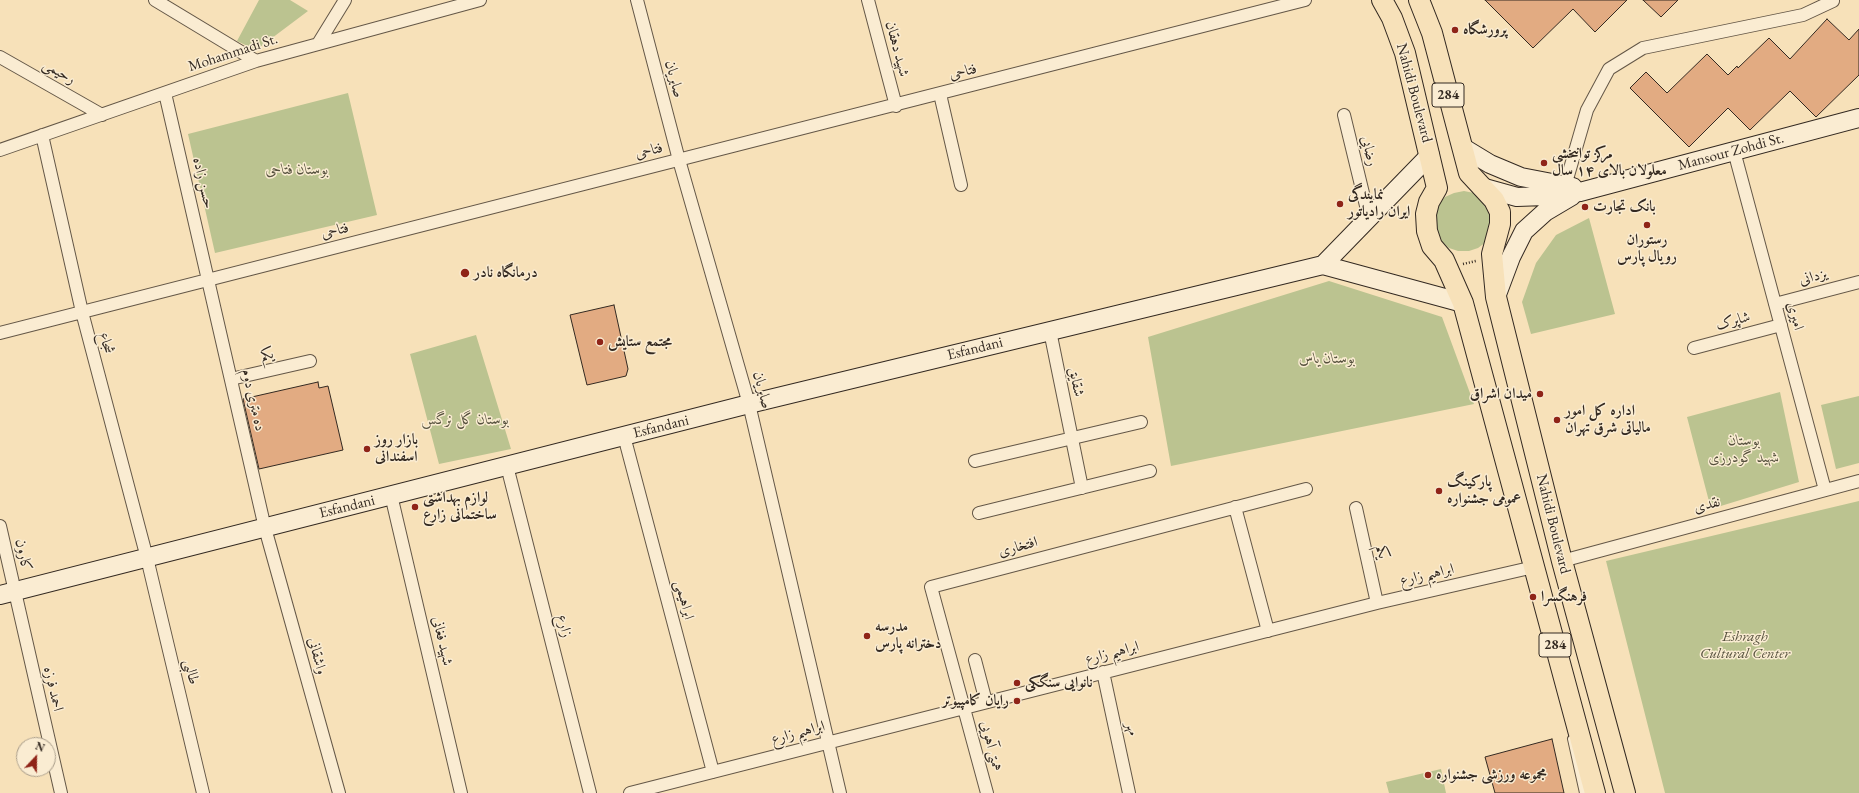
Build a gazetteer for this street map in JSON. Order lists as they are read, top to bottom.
{
  "streets": {
    "main road": [
      "Nahidi Boulevard",
      "284",
      "Mansour Zohdi St.",
      "Esfandani"
    ],
    "street": [
      "شهید دهقان",
      "Mohammadi St.",
      "رحیمی",
      "فتاحی",
      "صابریان",
      "رضایی",
      "حسن زاده",
      "یزدانی",
      "امیری",
      "شاپرک",
      "شجاع",
      "یکم",
      "شقایق",
      "ده متری دوم",
      "نقدی",
      "افتخاری",
      "کارون",
      "ابراهیم زارع",
      "ابراهیمی",
      "زارع",
      "شهید فغانی",
      "واشقانی",
      "طالبی",
      "احمد فرزه",
      "مهر",
      "همتی آهویی"
    ]
  },
  "crossings": [
    ["شهید دهقان", "فتاحی"],
    ["Mohammadi St.", "رحیمی"],
    ["Mohammadi St.", "حسن زاده"],
    ["Mohammadi St.", "شجاع"],
    ["فتاحی", "صابریان"],
    ["فتاحی", "حسن زاده"],
    ["فتاحی", "شجاع"],
    ["فتاحی", "ده متری دوم"],
    ["صابریان", "Esfandani"],
    ["صابریان", "ابراهیم زارع"],
    ["Nahidi Boulevard", "Mansour Zohdi St."],
    ["Nahidi Boulevard", "نقدی"],
    ["Nahidi Boulevard", "ابراهیم زارع"],
    ["284", "Mansour Zohdi St."],
    ["Mansour Zohdi St.", "امیری"],
    ["حسن زاده", "ده متری دوم"],
    ["یزدانی", "امیری"],
    ["امیری", "شاپرک"],
    ["امیری", "نقدی"],
    ["شجاع", "Esfandani"],
    ["شجاع", "طالبی"],
    ["Esfandani", "شقایق"],
    ["Esfandani", "ده متری دوم"],
    ["Esfandani", "کارون"],
    ["Esfandani", "ابراهیمی"],
    ["Esfandani", "زارع"],
    ["Esfandani", "شهید فغانی"],
    ["Esfandani", "واشقانی"],
    ["Esfandani", "طالبی"],
    ["Esfandani", "احمد فرزه"],
    ["یکم", "ده متری دوم"],
    ["یکم", "ابراهیم زارع"],
    ["ده متری دوم", "واشقانی"],
    ["افتخاری", "ابراهیم زارع"],
    ["افتخاری", "همتی آهویی"],
    ["کارون", "احمد فرزه"],
    ["ابراهیم زارع", "ابراهیمی"],
    ["ابراهیم زارع", "مهر"],
    ["ابراهیم زارع", "همتی آهویی"]
  ],
  "parks": [
    "بوستان فتاحی",
    "بوستان یاس",
    "بوستان گل نرگس",
    "بوستان شهید گودرزی",
    "Eshragh Cultural Center"
  ],
  "places": [
    "پرورشگاه",
    "مرکز توانبخشی معلولان بالای ۱۴ سال",
    "نمایندگی ایران رادیاتور",
    "بانک تجارت",
    "رستوران رویال پارس",
    "درمانگاه نادر",
    "مجتمع ستایش",
    "میدان اشراق",
    "اداره کل امور مالیاتی شرق تهران",
    "بازار روز اسفندانی",
    "پارکینگ عمومی جشنواره",
    "لوازم بهداشتی ساختمانی زارع",
    "فرهنگسرا",
    "مدرسه دخترانه پارس",
    "نانوایی سنگکی",
    "رایان کامپیوتر",
    "مجموعه ورزشی جشنواره"
  ],
  "north": "top"
}
